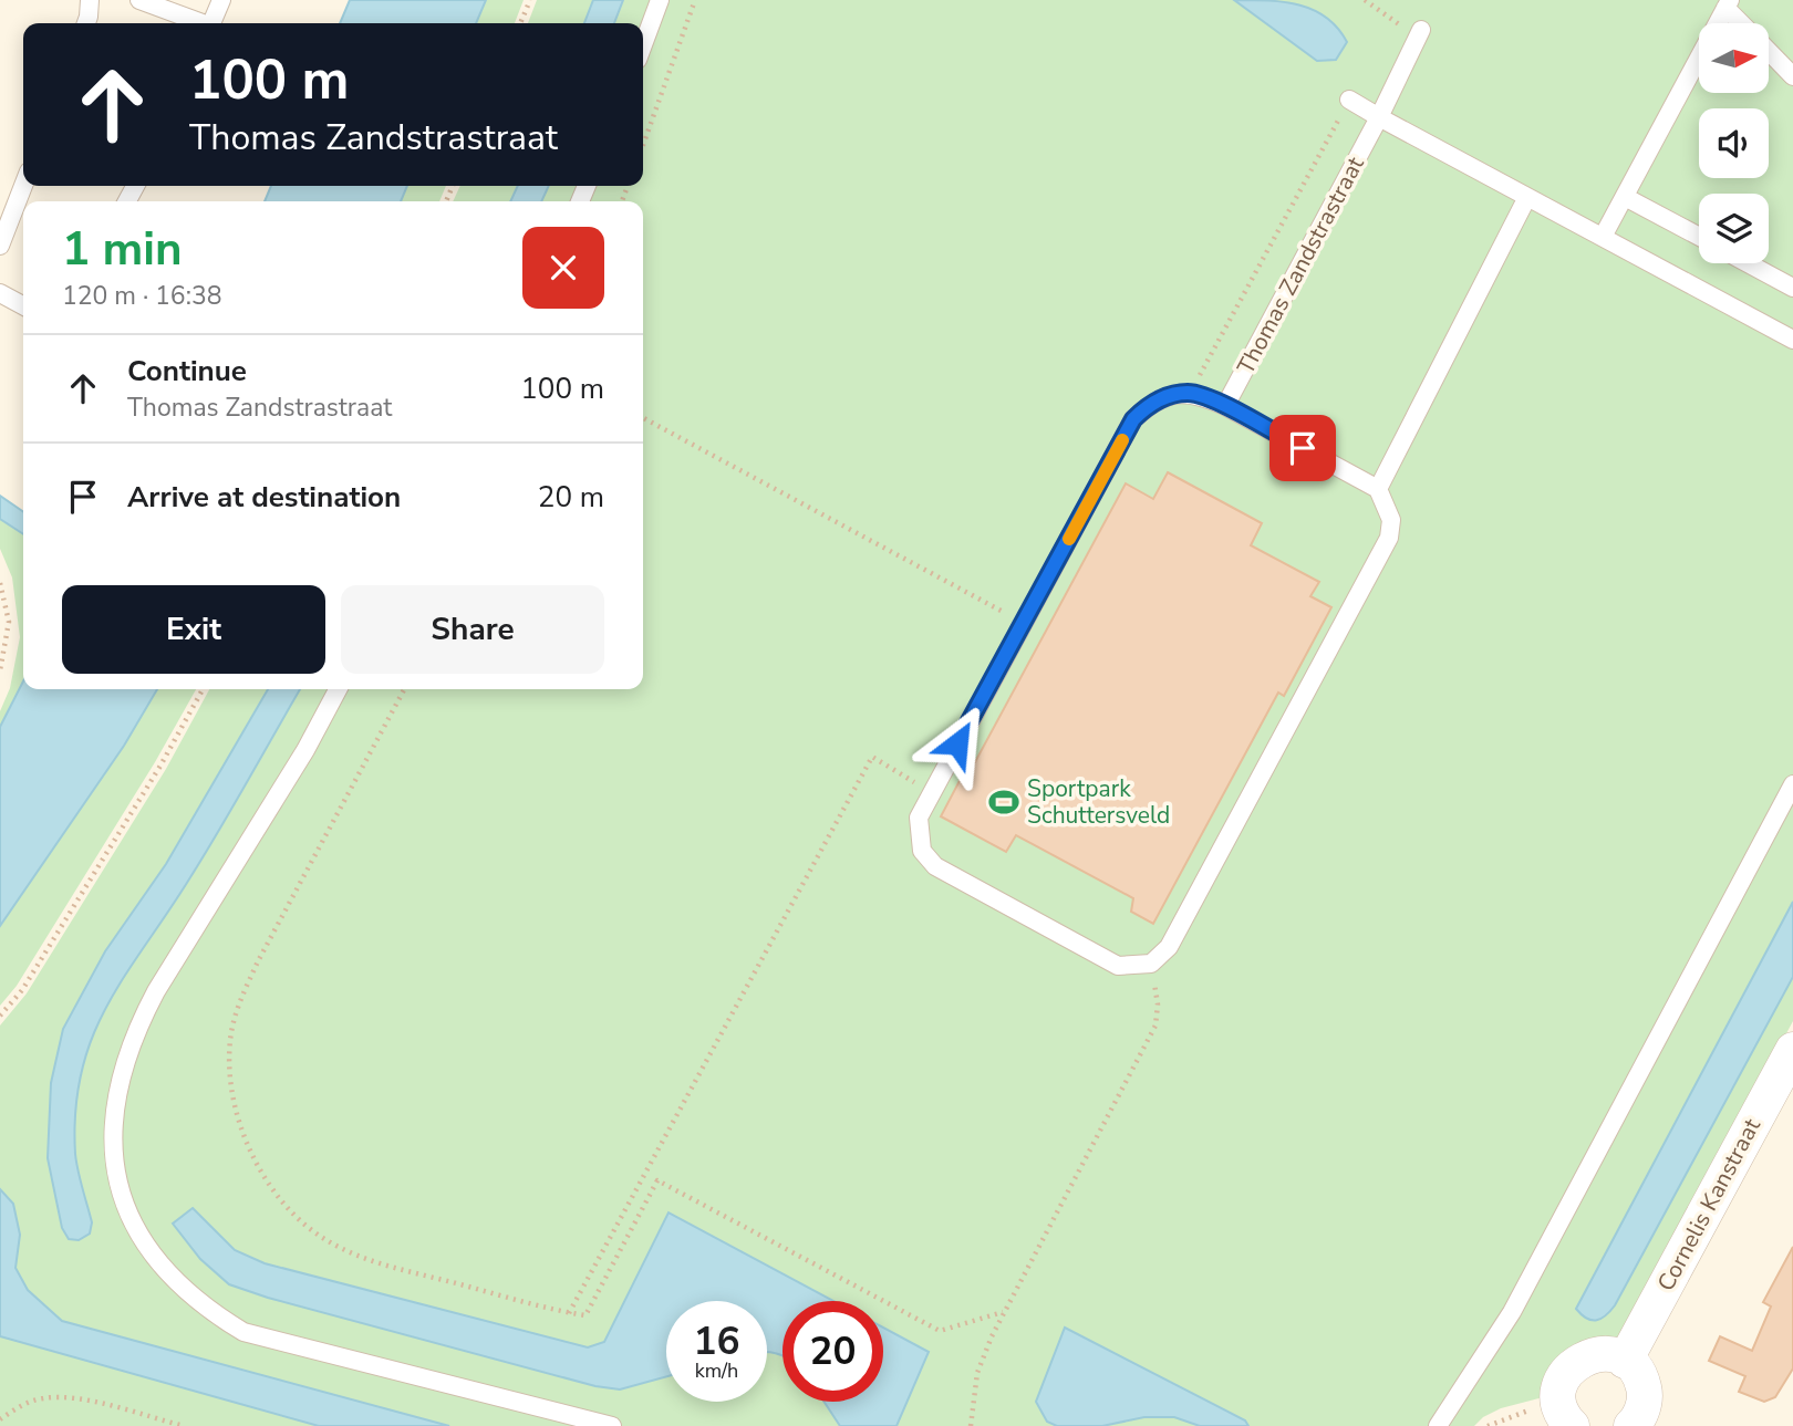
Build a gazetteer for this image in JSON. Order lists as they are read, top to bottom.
{
  "streets": {
    "street": ["Cornelis Kanstraat"],
    "lane": ["Thomas Zandstrastraat"]
  },
  "places": {
    "sports": ["Sportpark Schuttersveld"]
  },
  "north": "right",
  "page": {
    "turn": ["100 m", "Thomas Zandstrastraat"],
    "heading": ["1 min", "120 m · 16:38"],
    "list": [
      {
        "name": "Continue",
        "note": "Thomas Zandstrastraat",
        "value": "100 m"
      },
      {
        "name": "Arrive at destination",
        "value": "20 m"
      }
    ],
    "buttons": ["Exit", "Share"],
    "speed": "16 km/h",
    "limit": "20"
  }
}
